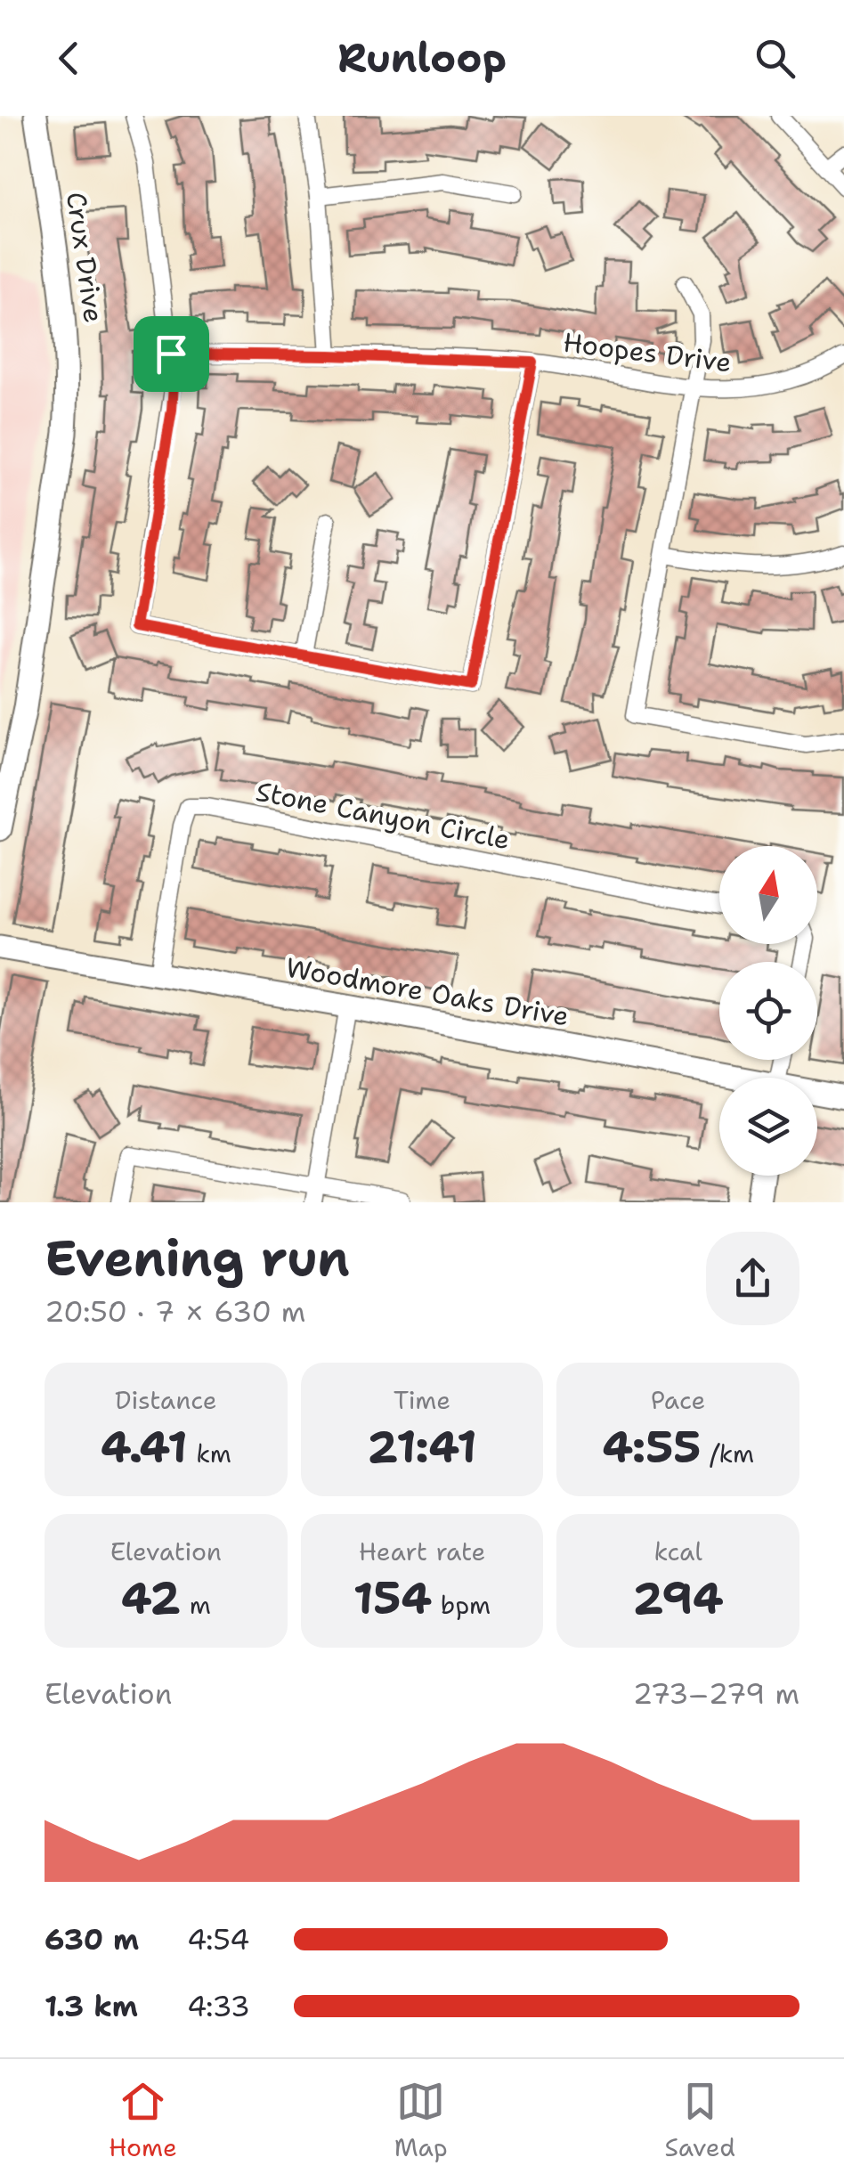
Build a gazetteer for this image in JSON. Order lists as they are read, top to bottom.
{
  "streets": {
    "street": [
      "Crux Drive",
      "Hoopes Drive",
      "Stone Canyon Circle",
      "Woodmore Oaks Drive"
    ]
  },
  "crossings": [
    ["Stone Canyon Circle", "Woodmore Oaks Drive"]
  ],
  "north": "top",
  "page": {
    "header": "Runloop",
    "heading": ["Evening run", "20:50 · 7 × 630 m"],
    "stats": [
      ["Distance", "4.41 km"],
      ["Time", "21:41"],
      ["Pace", "4:55 /km"],
      ["Elevation", "42 m"],
      ["Heart rate", "154 bpm"],
      ["kcal", "294"]
    ],
    "chart": ["Elevation", "273–279 m"],
    "list": [
      {
        "name": "630 m",
        "note": "4:54"
      },
      {
        "name": "1.3 km",
        "note": "4:33"
      }
    ],
    "tabs": ["Home", "Map", "Saved"]
  }
}
